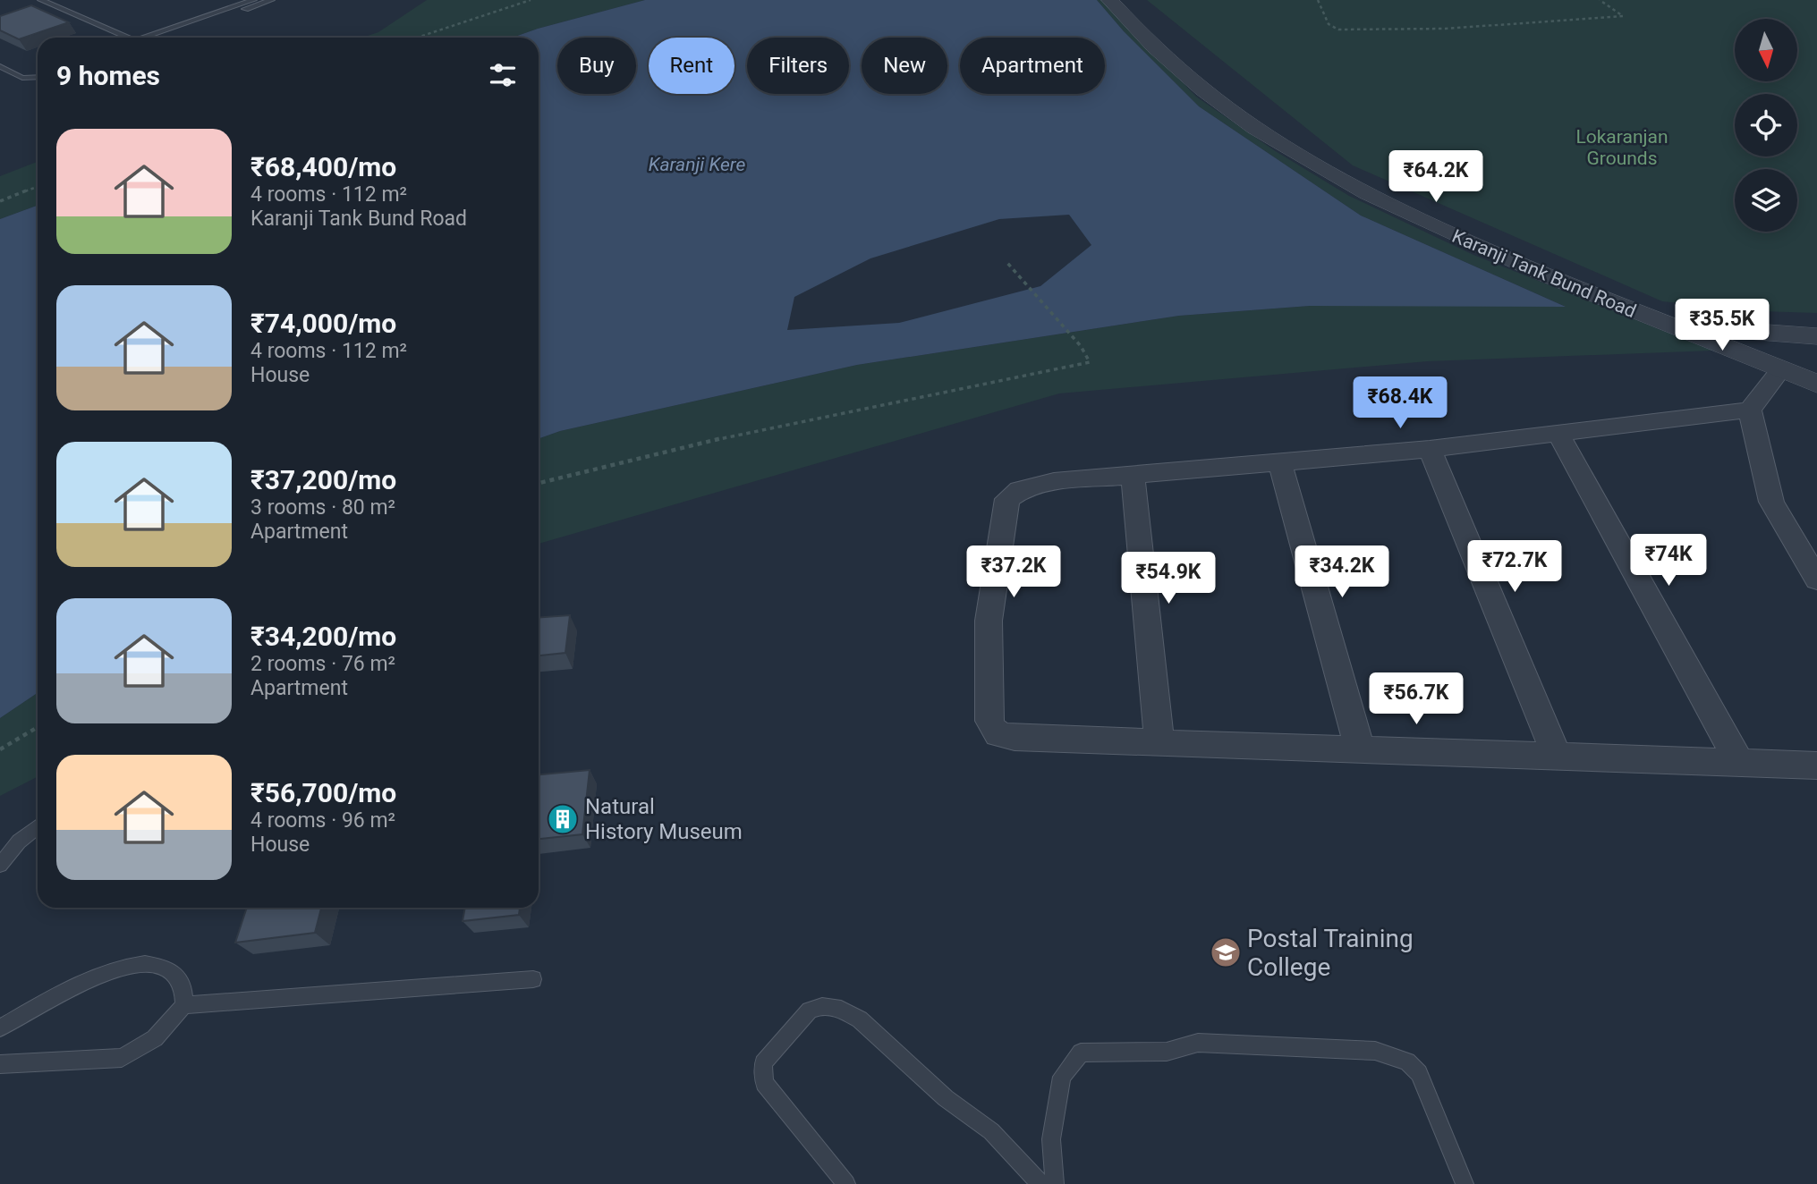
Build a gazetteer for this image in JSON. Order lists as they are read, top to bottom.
{
  "streets": {
    "street": ["Karanji Tank Bund Road"]
  },
  "water": ["Karanji Kere"],
  "parks": ["Lokaranjan Grounds"],
  "places": {
    "building": ["Natural History Museum"],
    "school or university": ["Postal Training College"]
  },
  "north": "bottom",
  "page": {
    "chip": [
      "Buy",
      "Rent",
      "Filters",
      "New",
      "Apartment"
    ],
    "heading": "9 homes",
    "list": [
      {
        "name": "₹68,400/mo",
        "note": "4 rooms · 112 m² · Karanji Tank Bund Road"
      },
      {
        "name": "₹74,000/mo",
        "note": "4 rooms · 112 m² · House"
      },
      {
        "name": "₹37,200/mo",
        "note": "3 rooms · 80 m² · Apartment"
      },
      {
        "name": "₹34,200/mo",
        "note": "2 rooms · 76 m² · Apartment"
      },
      {
        "name": "₹56,700/mo",
        "note": "4 rooms · 96 m² · House"
      }
    ],
    "price": [
      "₹64.2K",
      "₹35.5K",
      "₹68.4K",
      "₹74K",
      "₹72.7K",
      "₹37.2K",
      "₹34.2K",
      "₹54.9K",
      "₹56.7K"
    ]
  }
}
